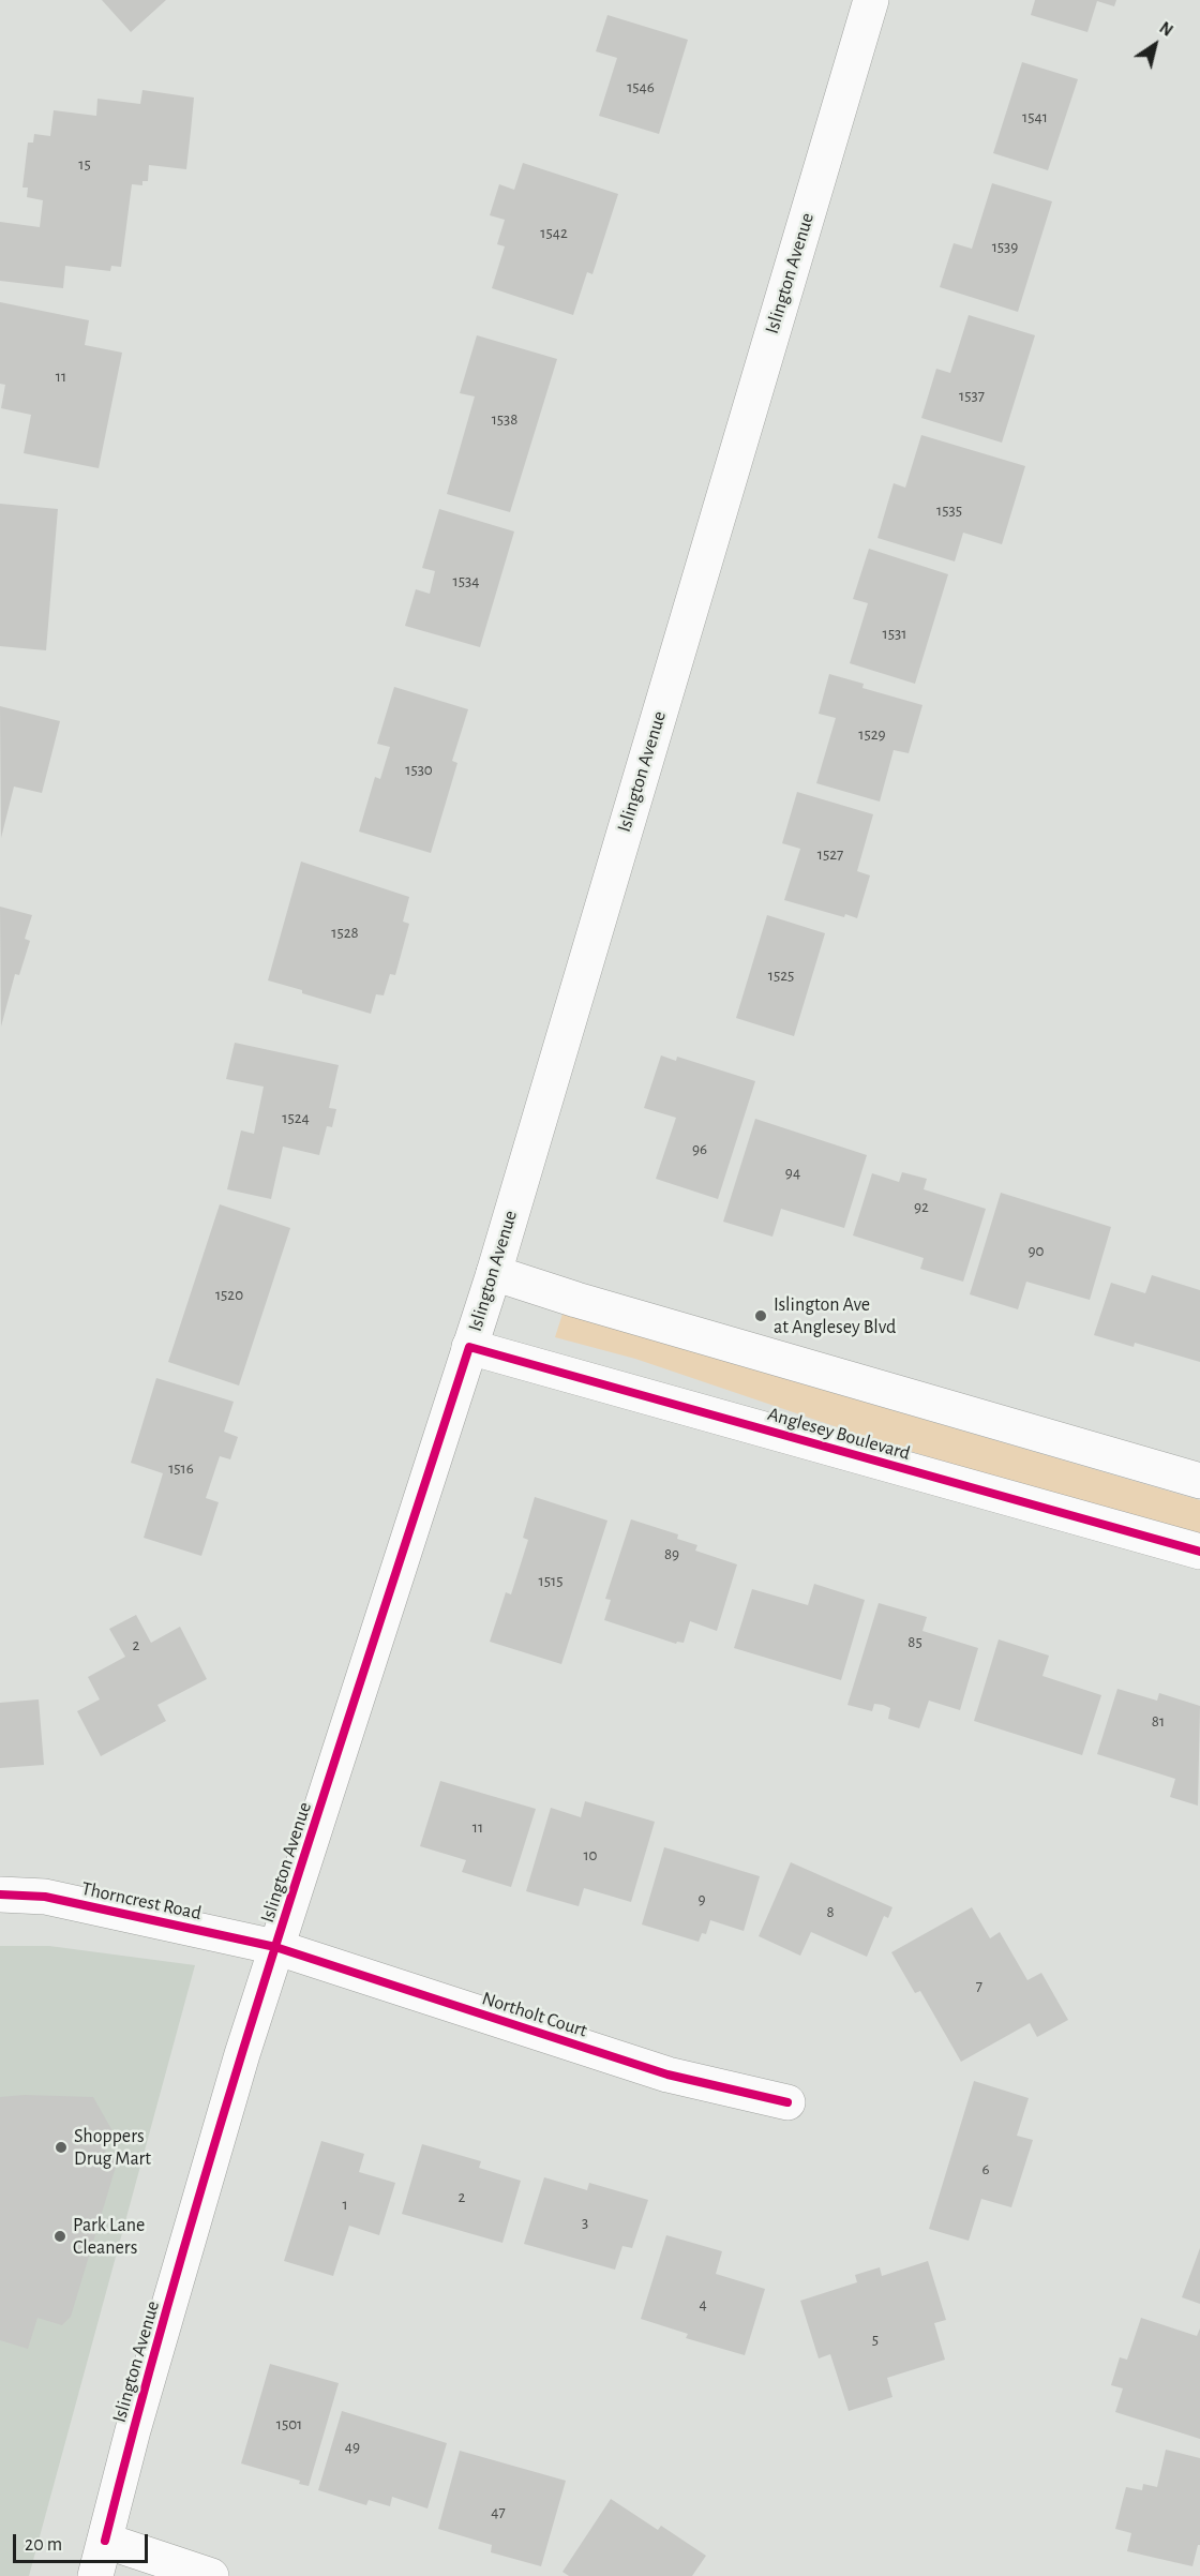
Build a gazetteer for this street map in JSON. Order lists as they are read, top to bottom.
{
  "streets": {
    "main road": [
      "Islington Avenue",
      "Anglesey Boulevard",
      "Thorncrest Road",
      "Northolt Court"
    ]
  },
  "crossings": [
    ["Islington Avenue", "Anglesey Boulevard"],
    ["Islington Avenue", "Thorncrest Road"],
    ["Islington Avenue", "Northolt Court"],
    ["Thorncrest Road", "Northolt Court"]
  ],
  "places": ["Islington Ave at Anglesey Blvd", "Shoppers Drug Mart", "Park Lane Cleaners"],
  "house_numbers": [
    "1546",
    "1541",
    "15",
    "1542",
    "1539",
    "11",
    "1537",
    "1538",
    "1535",
    "1534",
    "1531",
    "1529",
    "1530",
    "1527",
    "1528",
    "1525",
    "1524",
    "96",
    "94",
    "92",
    "90",
    "1520",
    "1516",
    "89",
    "1515",
    "85",
    "2",
    "81",
    "11",
    "10",
    "9",
    "8",
    "7",
    "6",
    "2",
    "1",
    "3",
    "4",
    "5",
    "1501",
    "49",
    "47"
  ],
  "scale_bar": "20 m",
  "north": "top right"
}
